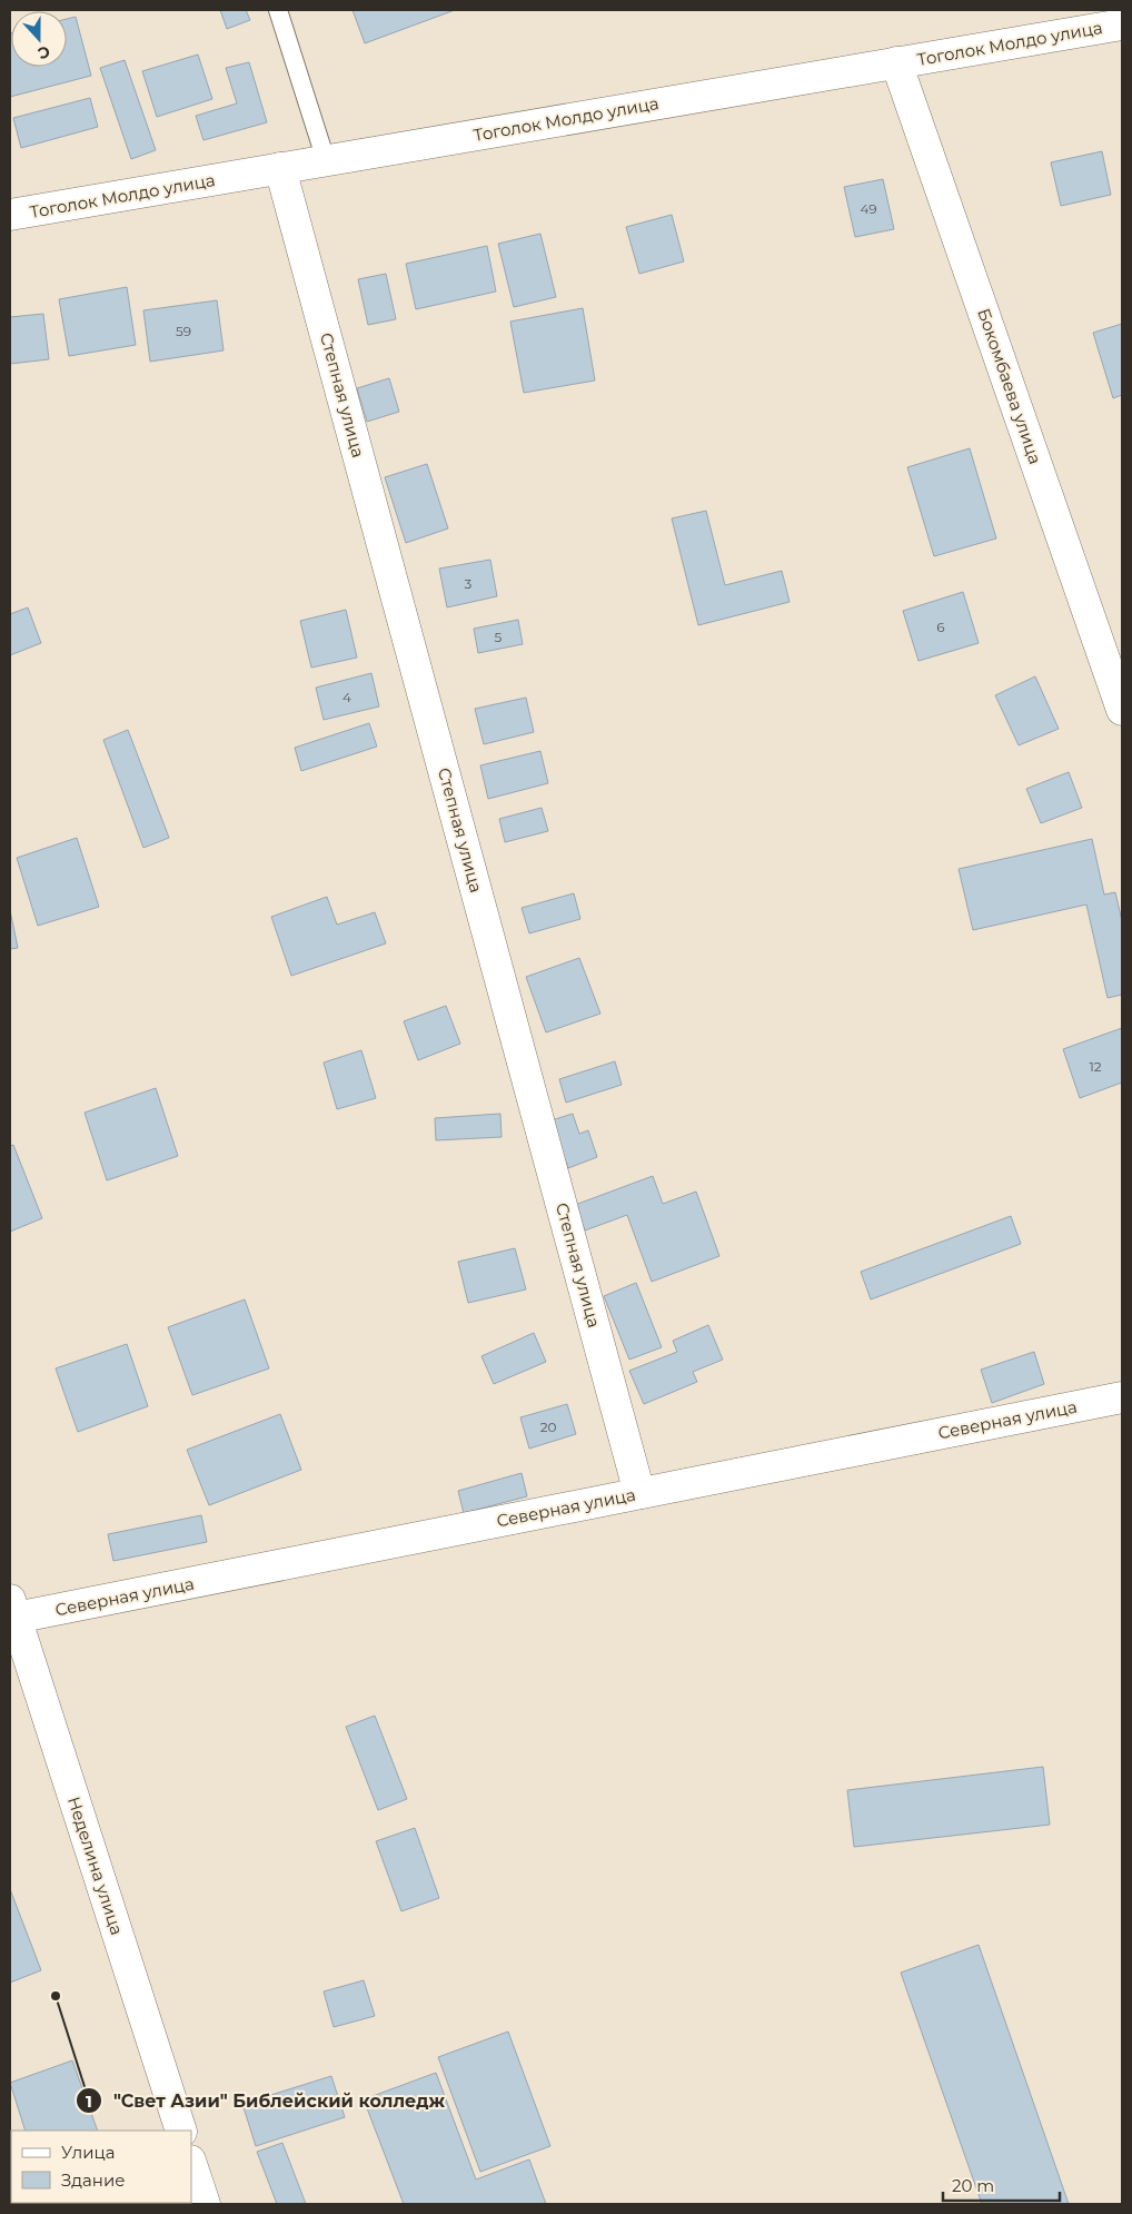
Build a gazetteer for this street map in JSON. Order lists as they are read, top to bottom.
{
  "streets": {
    "street": [
      "Тоголок Молдо улица",
      "Бокомбаева улица",
      "Степная улица",
      "Северная улица",
      "Неделина улица"
    ]
  },
  "crossings": [
    ["Тоголок Молдо улица", "Бокомбаева улица"],
    ["Тоголок Молдо улица", "Степная улица"],
    ["Степная улица", "Северная улица"],
    ["Северная улица", "Неделина улица"]
  ],
  "places": ["\"Свет Азии\" Библейский колледж"],
  "house_numbers": [
    "49",
    "59",
    "3",
    "6",
    "5",
    "4",
    "12",
    "20"
  ],
  "legend": ["Улица", "Здание"],
  "scale_bar": "20 m",
  "north": "bottom"
}
